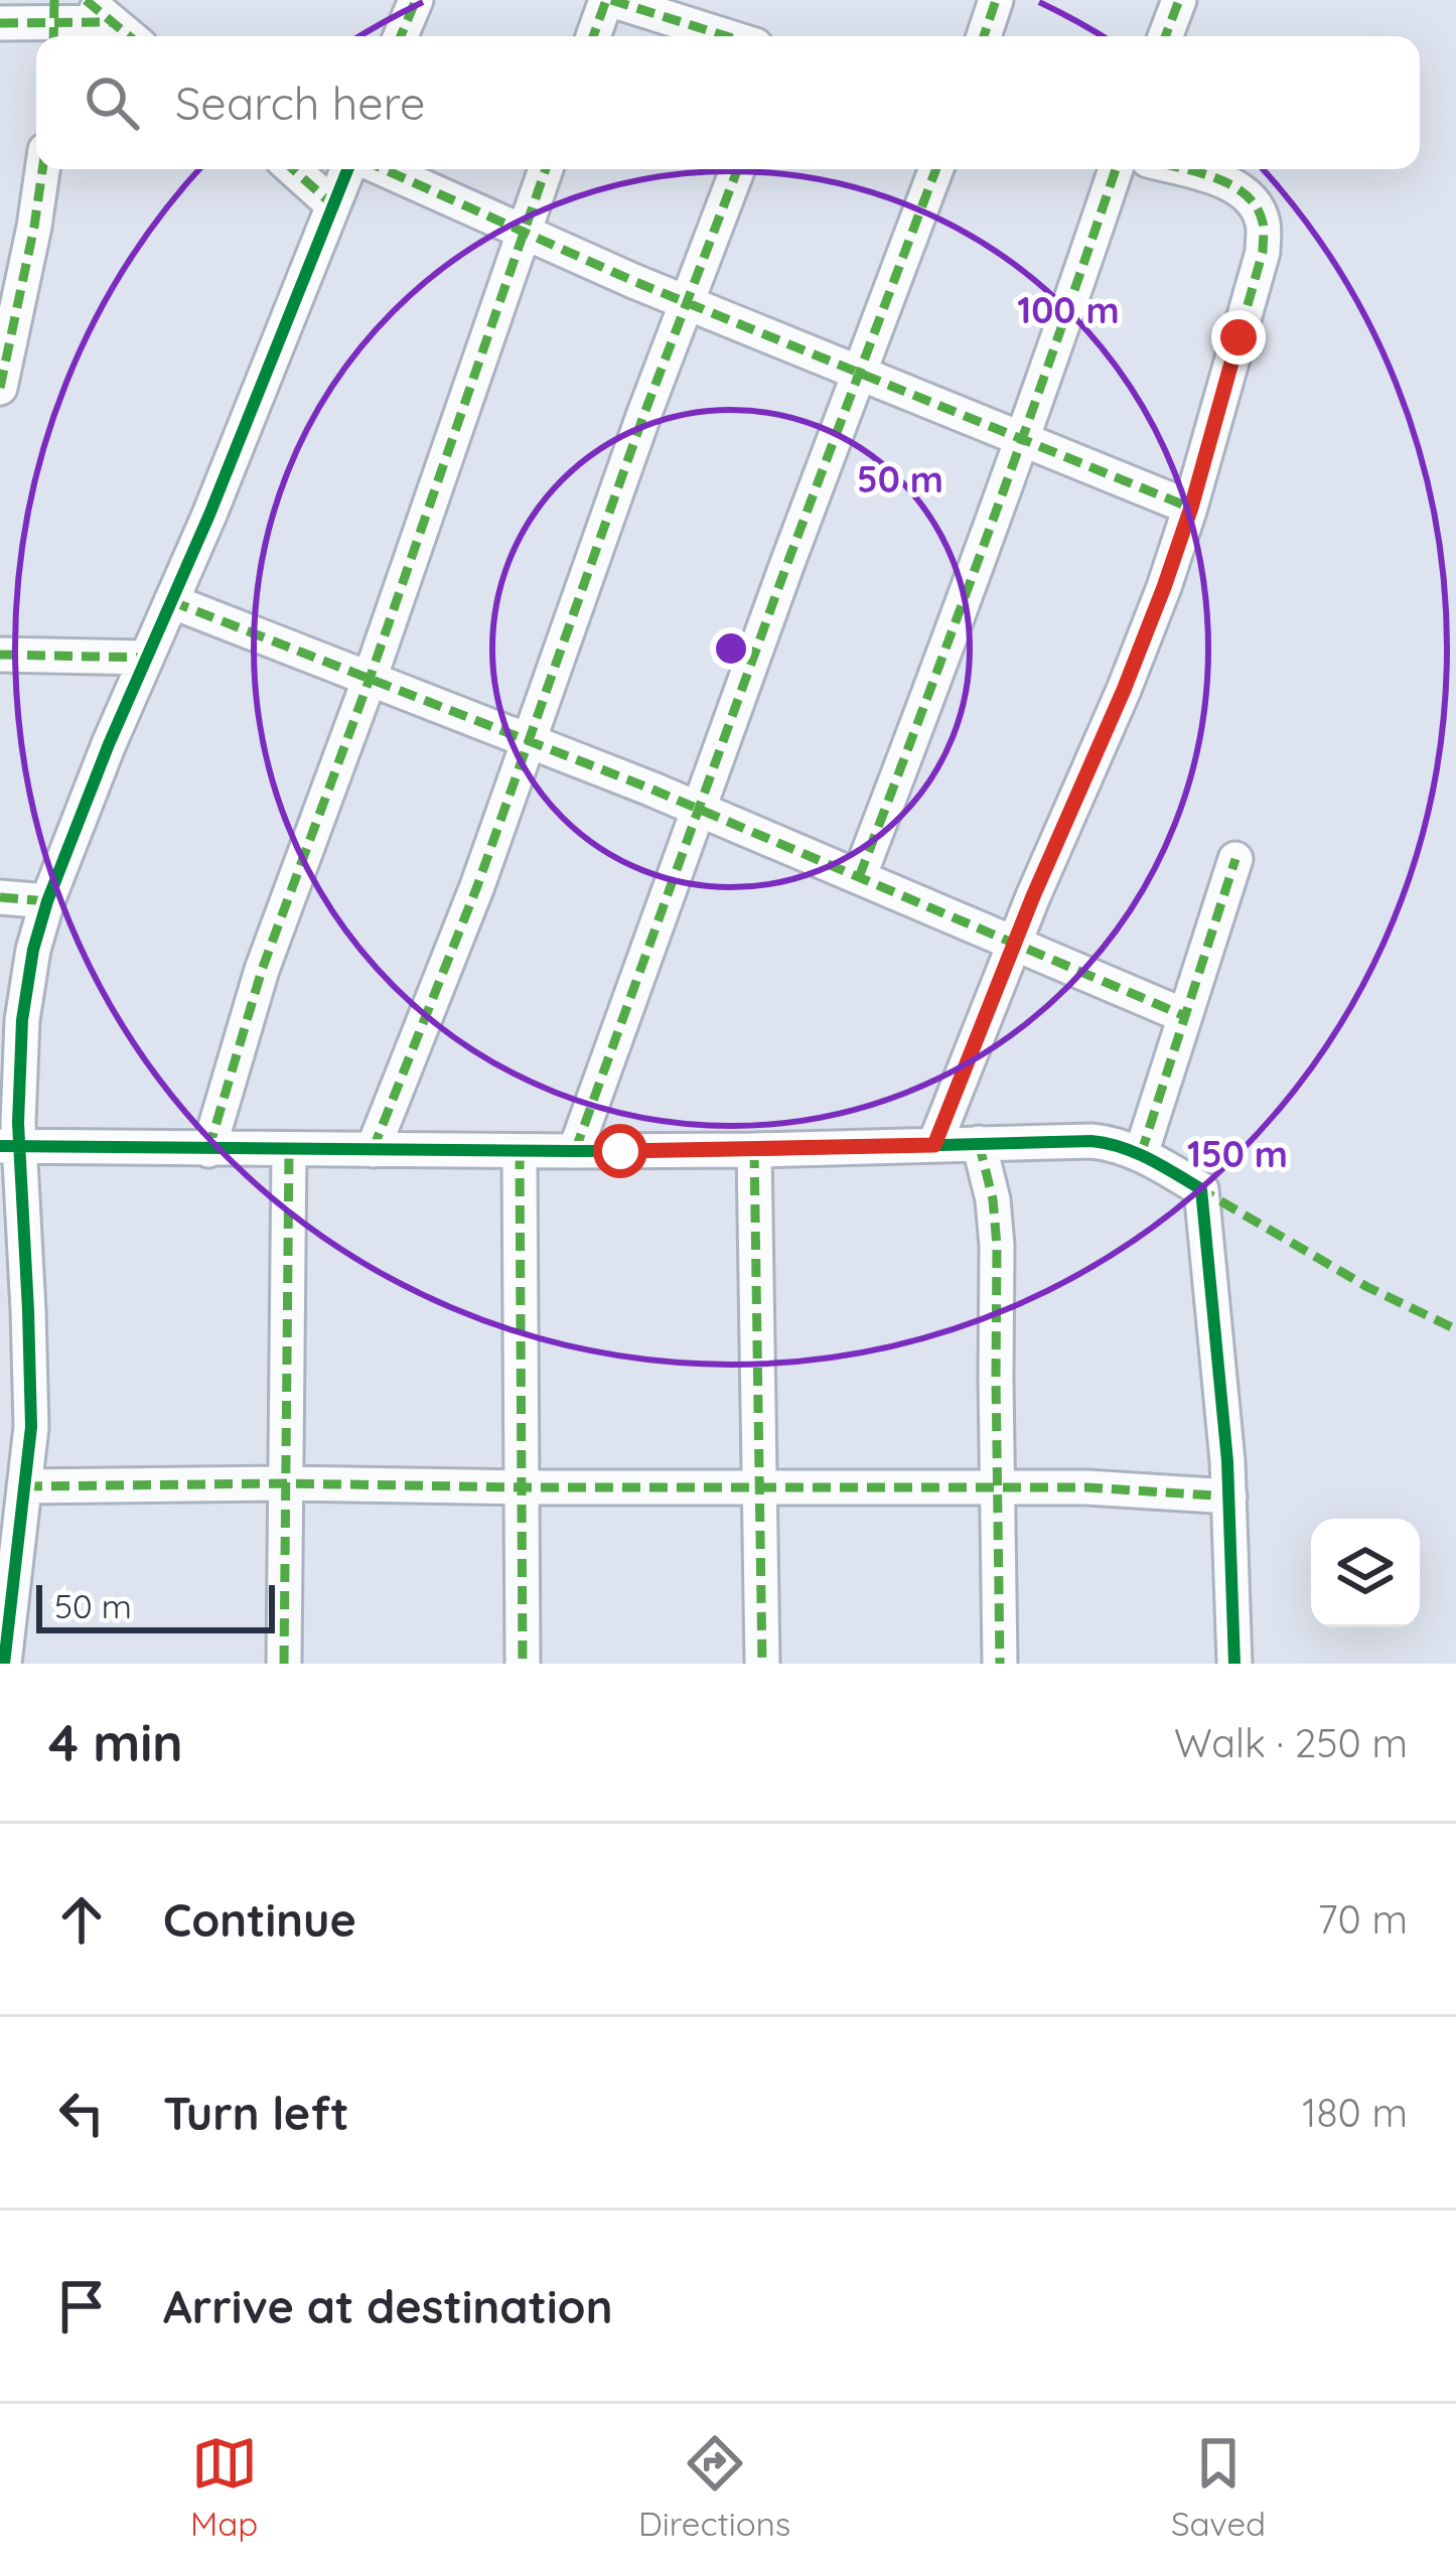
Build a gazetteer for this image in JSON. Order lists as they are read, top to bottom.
{
  "scale_bar": "50 m",
  "page": {
    "search": "Search here",
    "scale": "50 m",
    "heading": ["4 min", "Walk · 250 m"],
    "list": [
      ["Continue", "70 m"],
      ["Turn left", "180 m"],
      "Arrive at destination"
    ],
    "nav": ["Map", "Directions", "Saved"]
  },
  "rings": ["100 m", "50 m", "150 m"]
}
